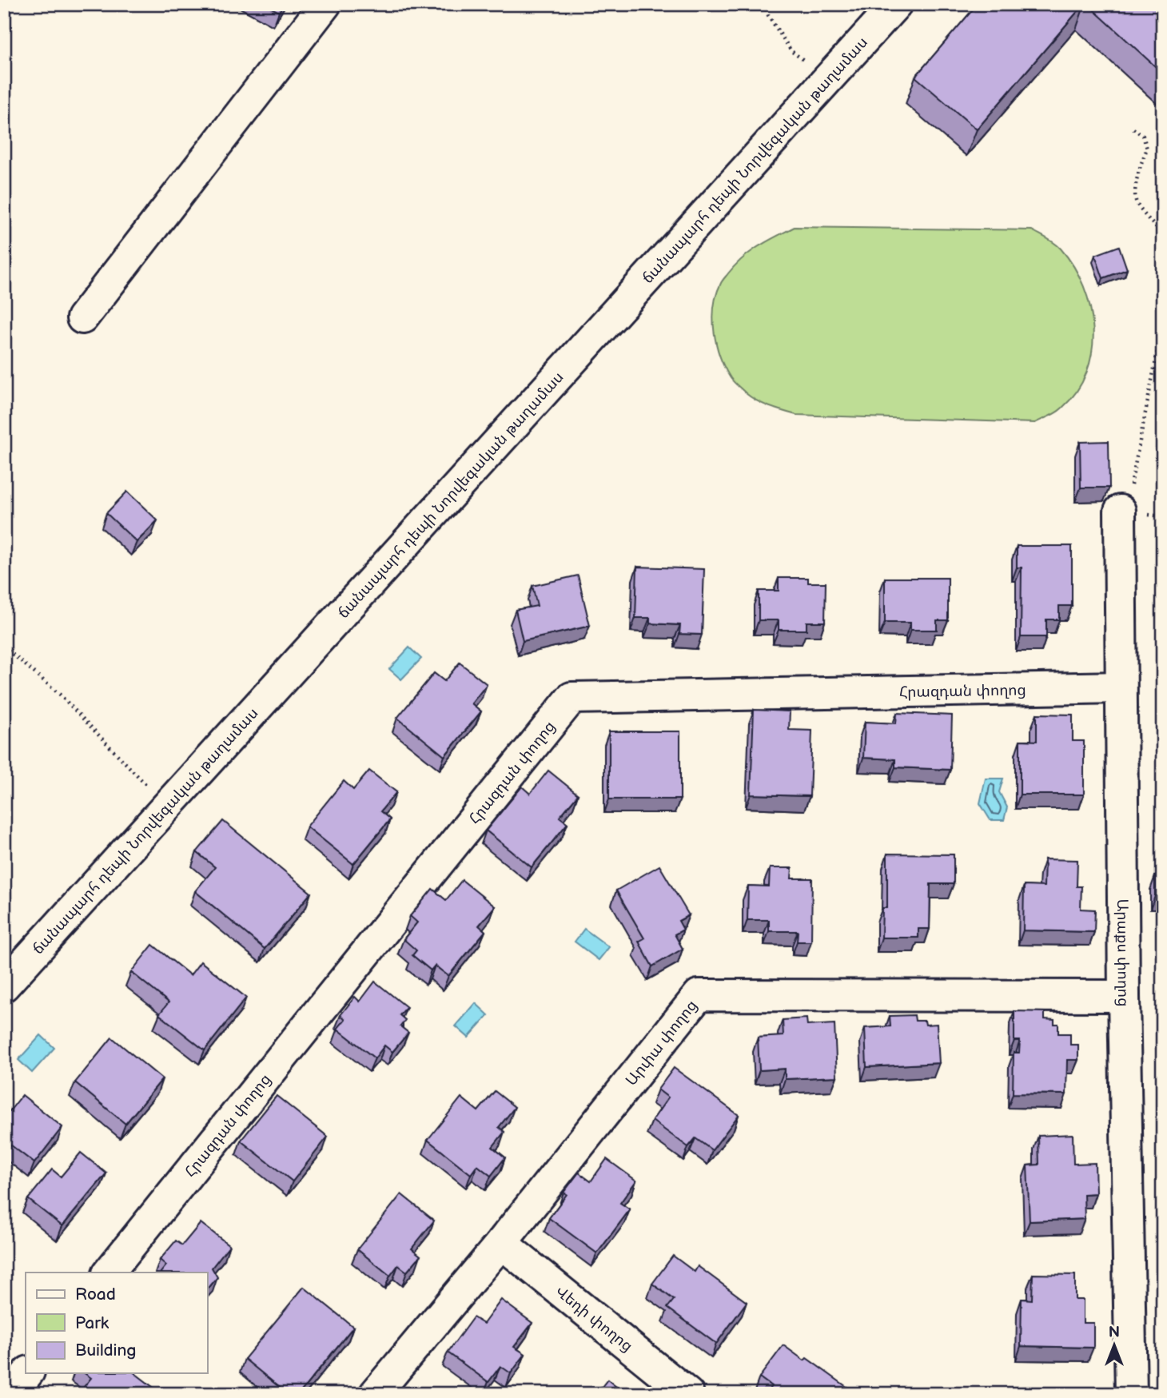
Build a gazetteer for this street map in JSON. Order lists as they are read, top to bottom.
{
  "streets": {
    "street": [
      "ճանապարհ դեպի Նորվեգական թաղամաս",
      "Հրազդան փողոց",
      "Արաքս փողոց",
      "Արփա փողոց",
      "Վեդի փողոց"
    ]
  },
  "crossings": [
    ["Հրազդան փողոց", "Արաքս փողոց"],
    ["Արաքս փողոց", "Արփա փողոց"],
    ["Արփա փողոց", "Վեդի փողոց"]
  ],
  "legend": ["Road", "Park", "Building"],
  "north": "top"
}
